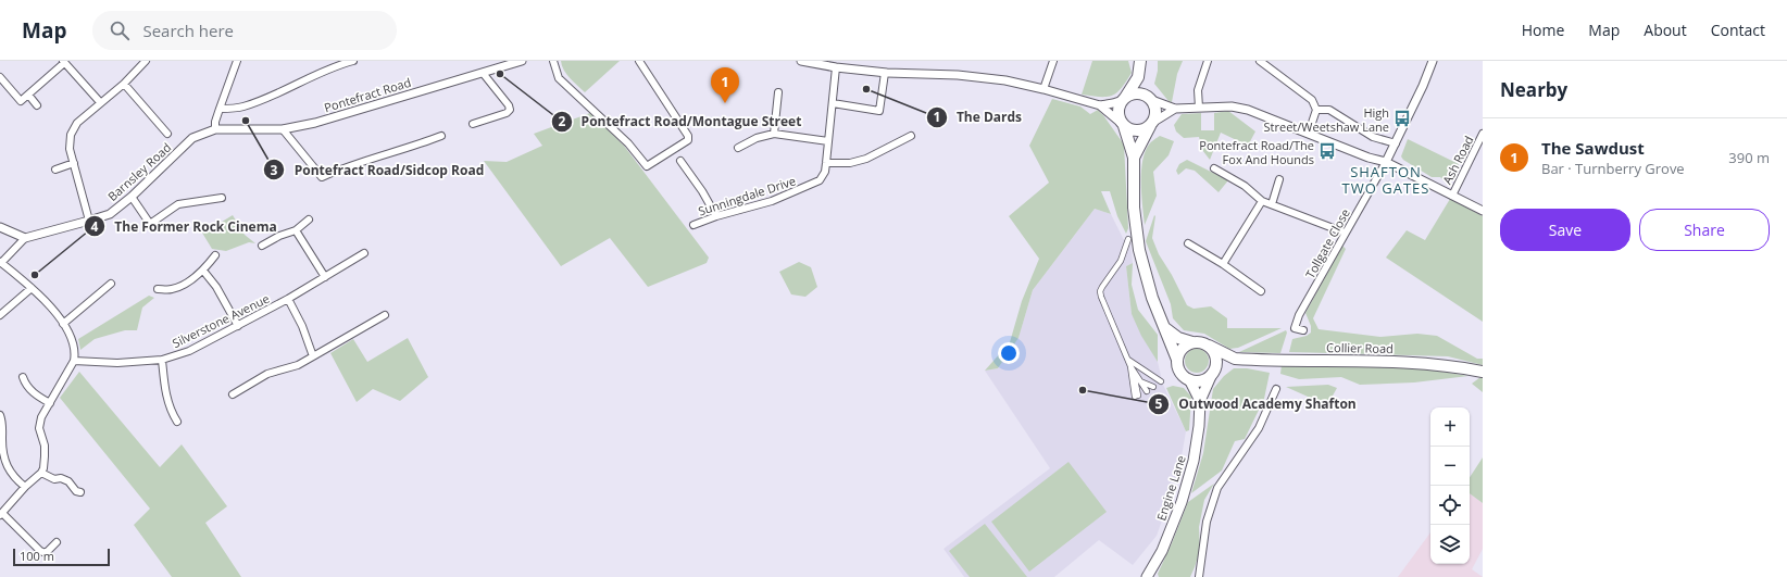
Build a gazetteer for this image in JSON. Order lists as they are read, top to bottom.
{
  "streets": {
    "highway": ["Collier Road"],
    "main road": ["Engine Lane"],
    "street": [
      "Pontefract Road",
      "Ash Road",
      "Barnsley Road",
      "Sunningdale Drive",
      "Tollgate Close",
      "Silverstone Avenue"
    ]
  },
  "crossings": [
    ["Pontefract Road", "Barnsley Road"],
    ["Collier Road", "Engine Lane"]
  ],
  "districts": ["SHAFTON TWO GATES"],
  "places": {
    "other": [
      "Pontefract Road/Montague Street",
      "The Dards",
      "Pontefract Road/Sidcop Road",
      "The Former Rock Cinema",
      "Outwood Academy Shafton"
    ],
    "bus stop": ["High Street/Weetshaw Lane", "Pontefract Road/The Fox And Hounds"]
  },
  "scale_bar": "100 m",
  "page": {
    "header": "Map",
    "search": "Search here",
    "nav": [
      "Home",
      "Map",
      "About",
      "Contact"
    ],
    "heading": "Nearby",
    "pins": "1",
    "list": [
      {
        "mark": "1",
        "name": "The Sawdust",
        "note": "Bar · Turnberry Grove",
        "value": "390 m"
      }
    ],
    "buttons": ["Save", "Share"],
    "map_buttons": ["+", "−"],
    "scale": "100 m"
  }
}
